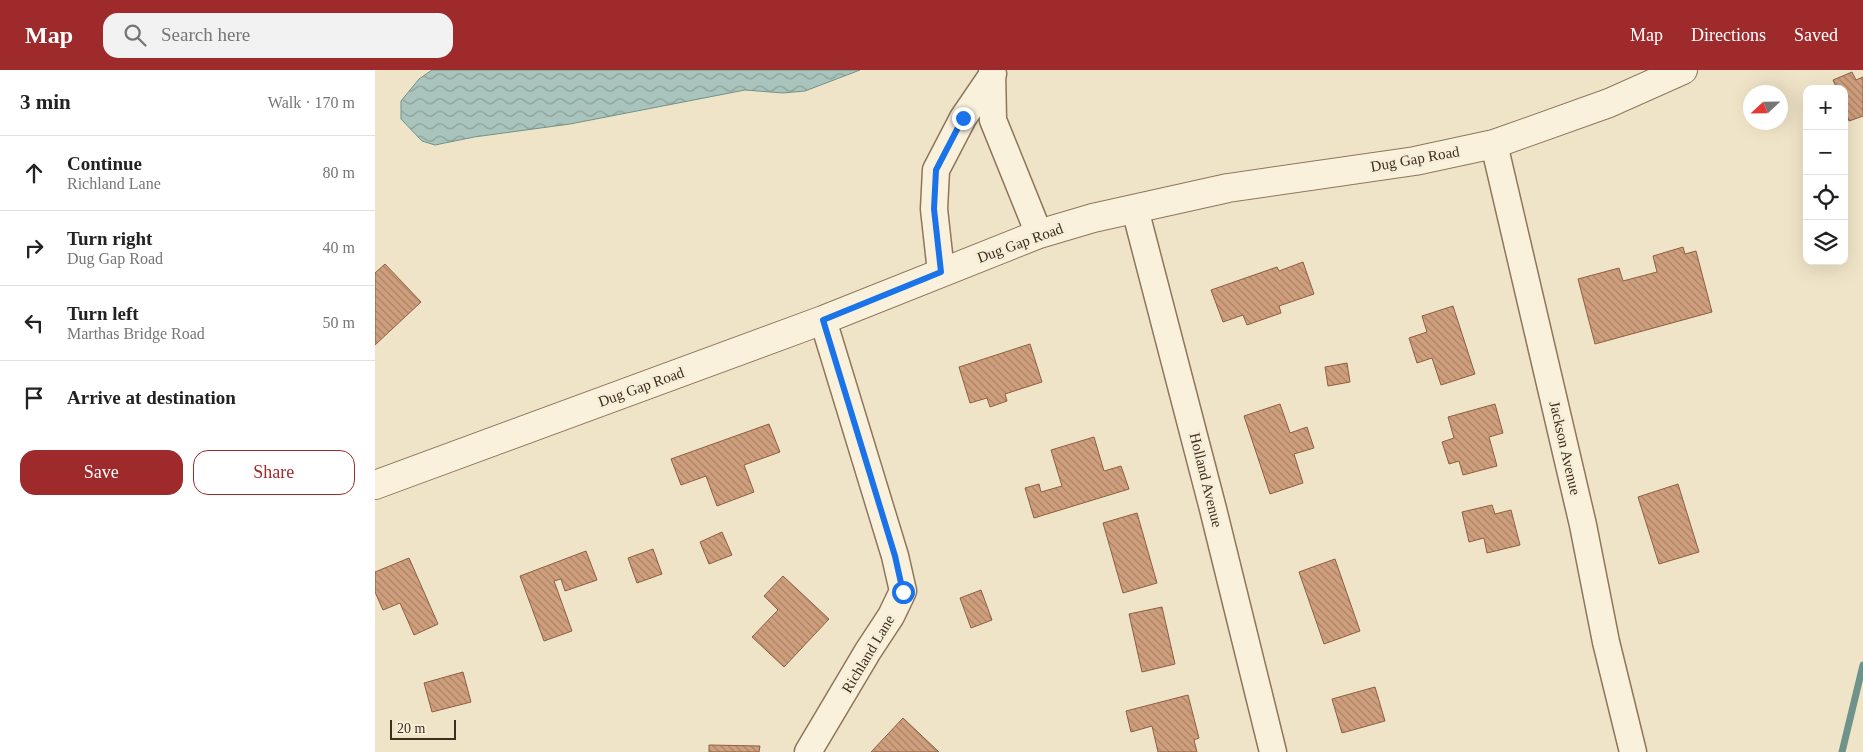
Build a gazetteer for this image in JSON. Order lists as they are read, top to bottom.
{
  "streets": {
    "street": [
      "Dug Gap Road",
      "Jackson Avenue",
      "Holland Avenue",
      "Richland Lane"
    ]
  },
  "crossings": [
    ["Dug Gap Road", "Jackson Avenue"],
    ["Dug Gap Road", "Holland Avenue"],
    ["Dug Gap Road", "Richland Lane"]
  ],
  "scale_bar": "20 m",
  "north": "left",
  "page": {
    "header": "Map",
    "search": "Search here",
    "nav": ["Map", "Directions", "Saved"],
    "heading": ["3 min", "Walk · 170 m"],
    "map_buttons": ["+", "−"],
    "list": [
      ["Continue", "Richland Lane", "80 m"],
      ["Turn right", "Dug Gap Road", "40 m"],
      ["Turn left", "Marthas Bridge Road", "50 m"],
      "Arrive at destination"
    ],
    "buttons": ["Save", "Share"],
    "scale": "20 m"
  }
}
